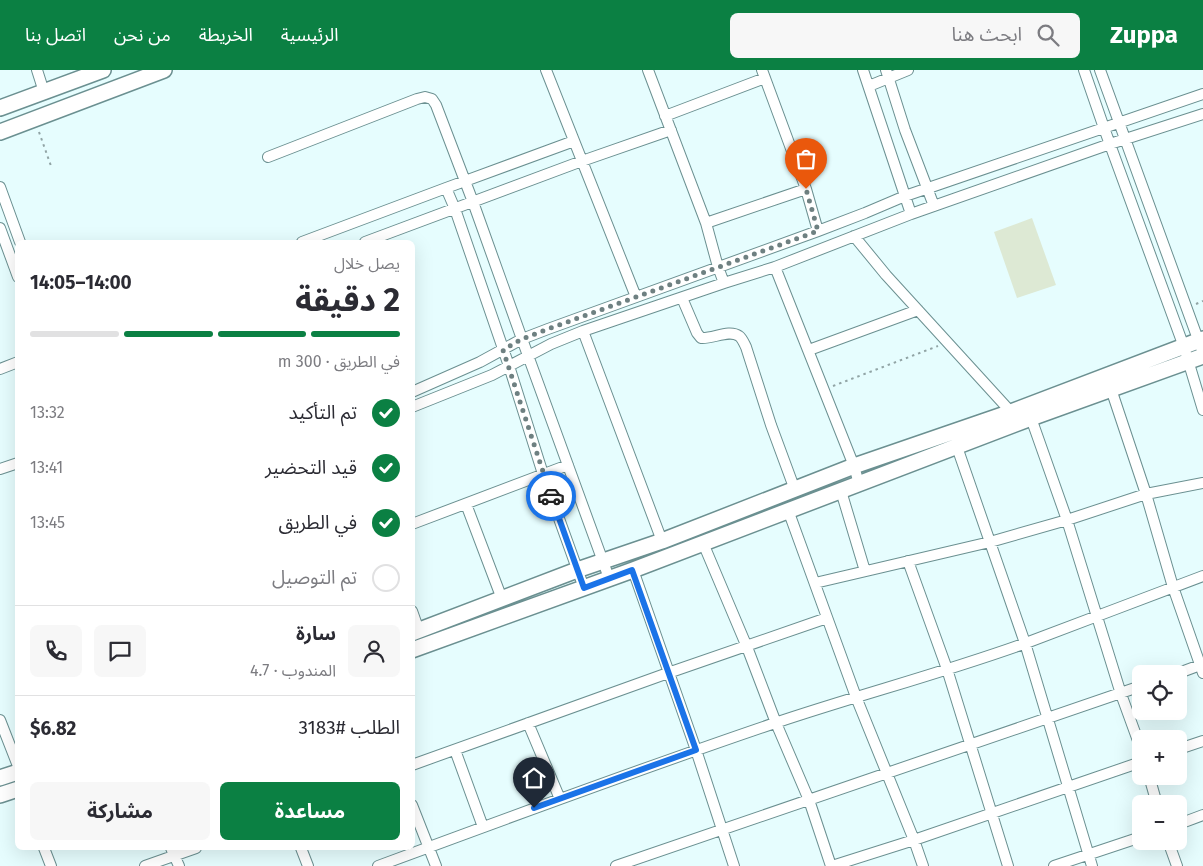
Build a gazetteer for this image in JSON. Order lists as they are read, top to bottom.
{
  "page": {
    "header": "Zuppa",
    "search": "ابحث هنا",
    "nav": [
      "الرئيسية",
      "الخريطة",
      "من نحن",
      "اتصل بنا"
    ],
    "heading": ["2 دقيقة", "يصل خلال", "14:00–14:05"],
    "panel": [
      "سارة",
      "المندوب · 4.7",
      "الطلب #3183",
      "$6.82"
    ],
    "bar": "في الطريق · 300 m",
    "list": [
      ["تم التأكيد", "13:32"],
      ["قيد التحضير", "13:41"],
      ["في الطريق", "13:45"],
      "تم التوصيل"
    ],
    "map_buttons": ["+", "−"],
    "buttons": ["مساعدة", "مشاركة"]
  }
}
